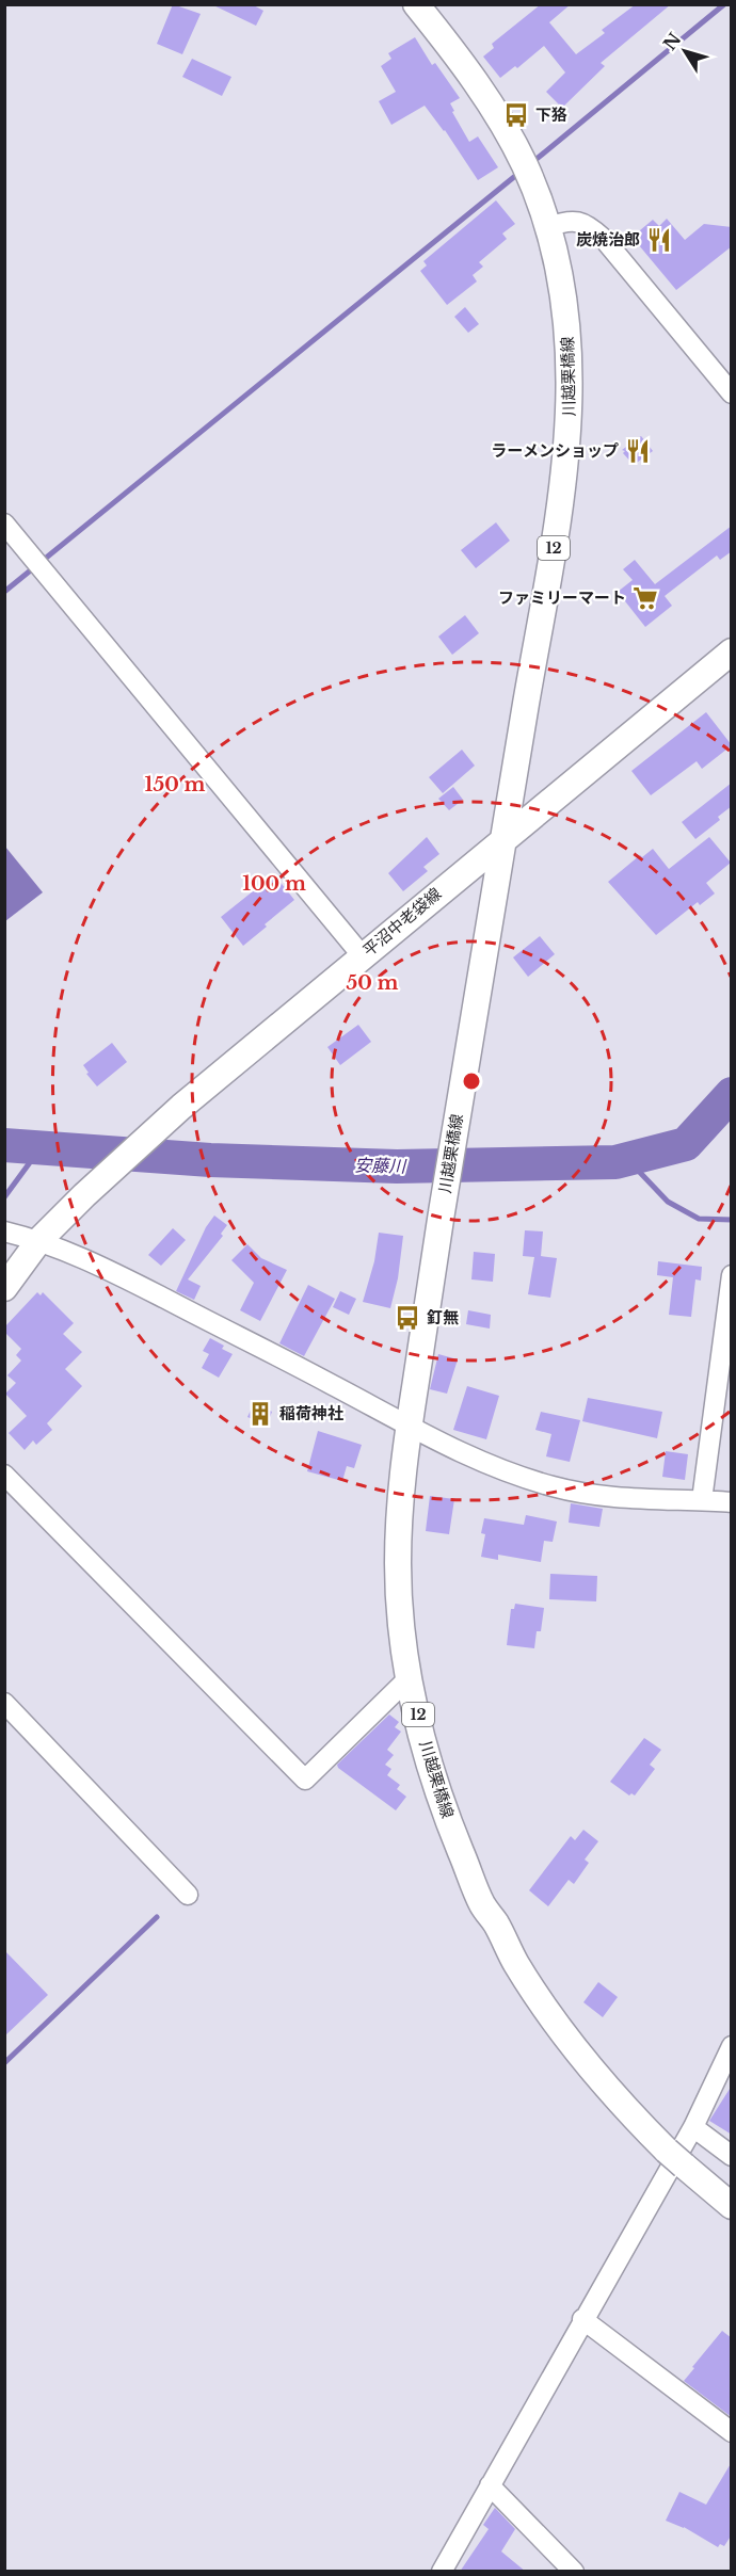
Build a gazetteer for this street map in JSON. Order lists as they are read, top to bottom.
{
  "streets": {
    "main road": ["川越栗橋線", "12", "平沼中老袋線"]
  },
  "crossings": [
    ["川越栗橋線", "平沼中老袋線"]
  ],
  "water": ["安藤川"],
  "places": {
    "bus stop": ["下狢", "釘無"],
    "restaurant": ["炭焼治郎", "ラーメンショップ"],
    "supermarket": ["ファミリーマート"],
    "building": ["稲荷神社"]
  },
  "north": "top left",
  "rings": ["150 m", "100 m", "50 m"]
}
